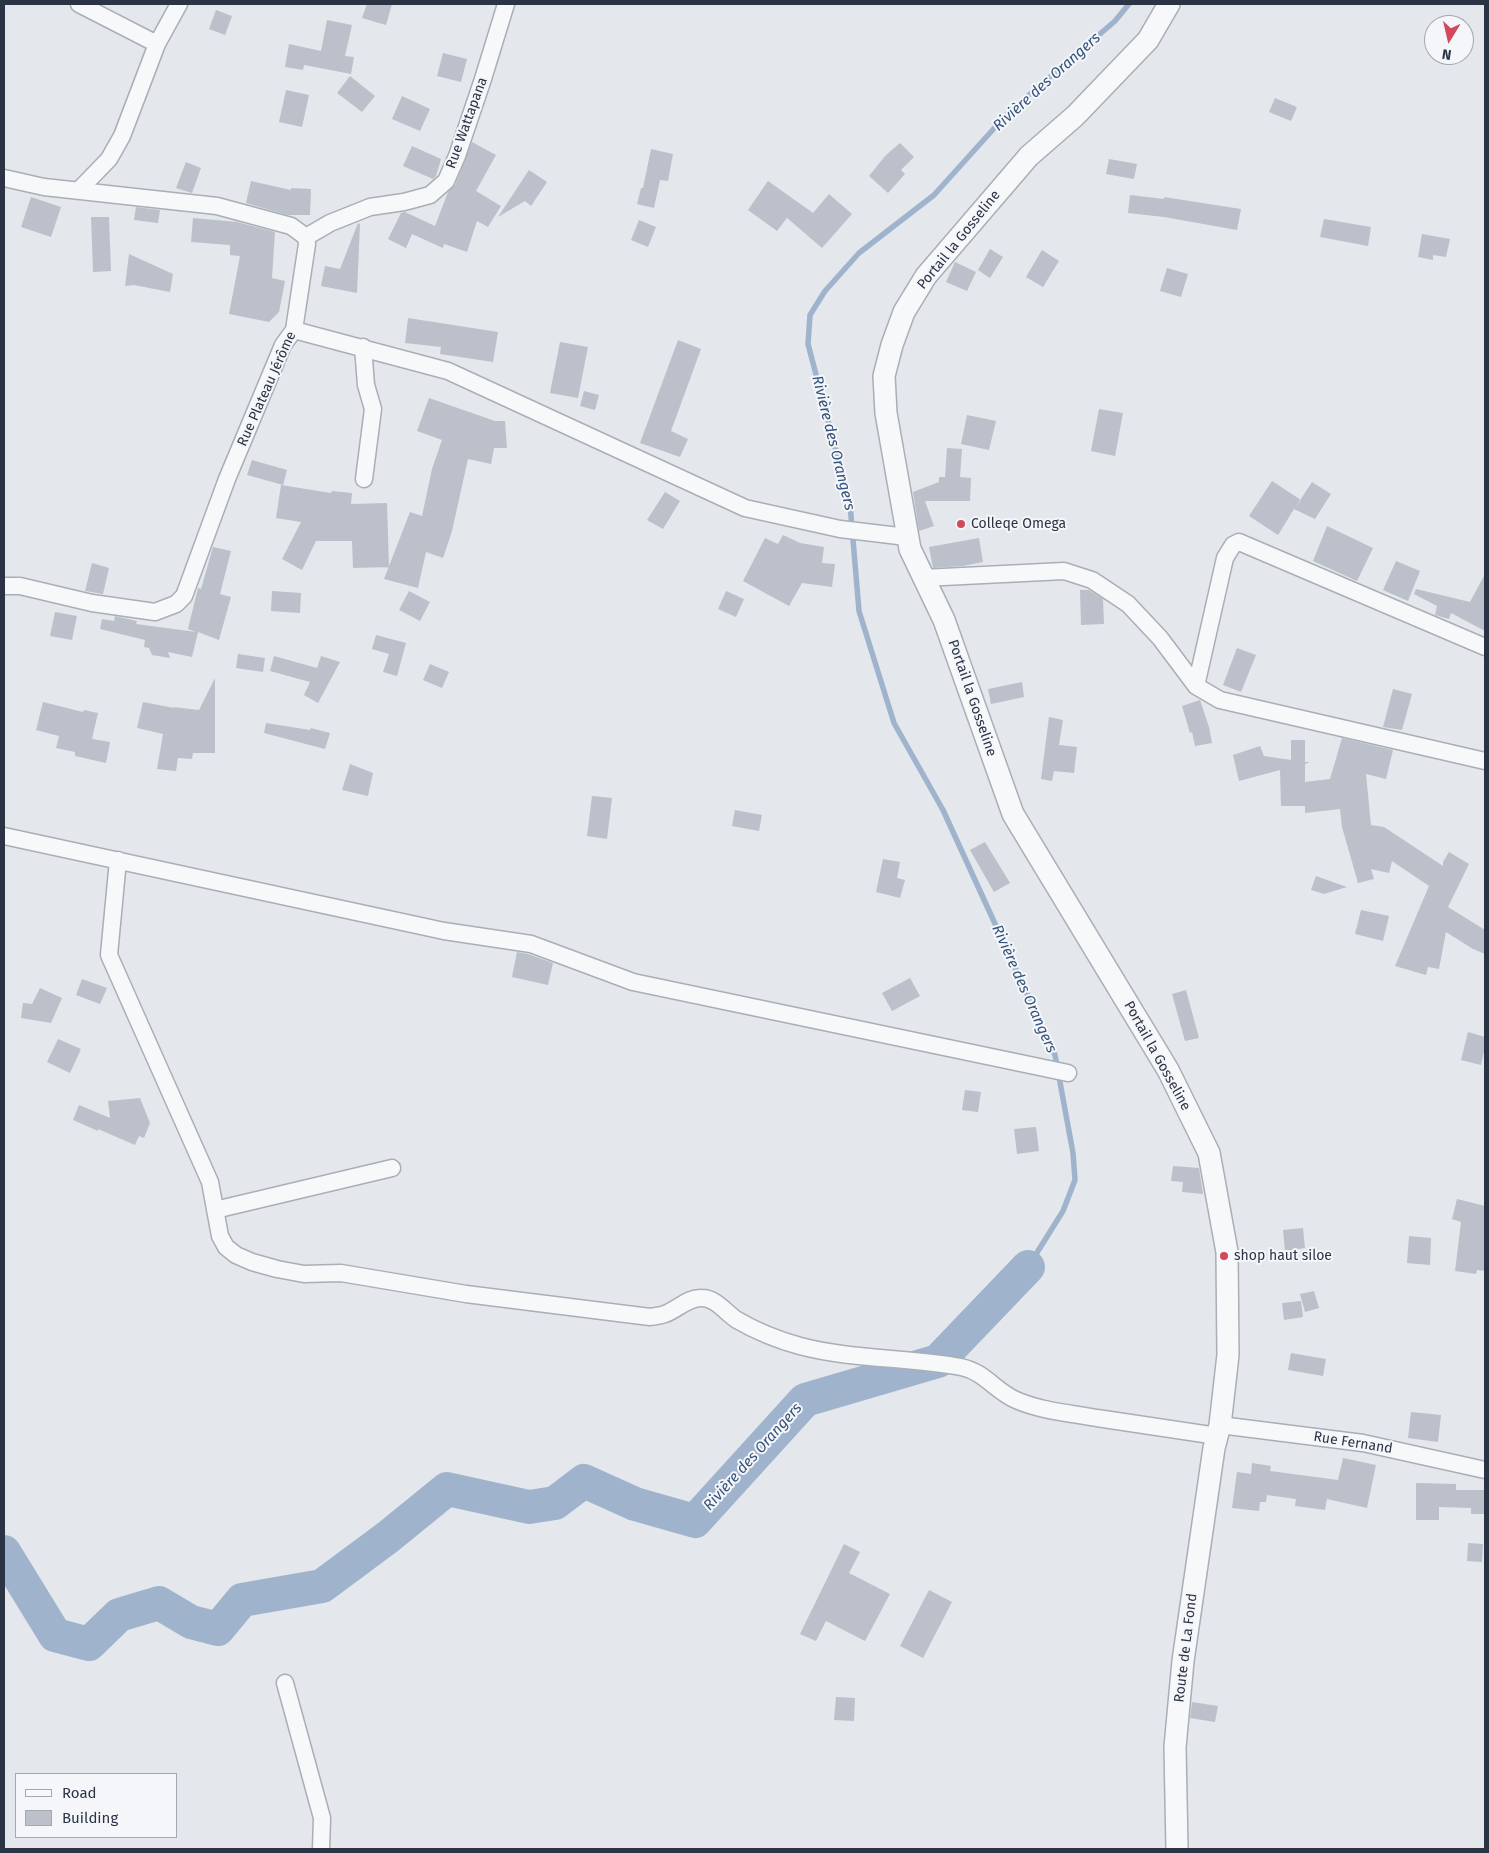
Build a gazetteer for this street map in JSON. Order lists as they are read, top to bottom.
{
  "streets": {
    "street": [
      "Rue Wattapana",
      "Portail la Gosseline",
      "Rue Plateau Jérôme",
      "Rue Fernand",
      "Route de La Fond"
    ]
  },
  "crossings": [
    ["Rue Wattapana", "Rue Plateau Jérôme"],
    ["Portail la Gosseline", "Rue Fernand"],
    ["Portail la Gosseline", "Route de La Fond"],
    ["Rue Fernand", "Route de La Fond"]
  ],
  "water": ["Rivière des Orangers"],
  "places": ["Colleqe Omega", "shop haut siloe"],
  "legend": ["Road", "Building"],
  "north": "bottom"
}
